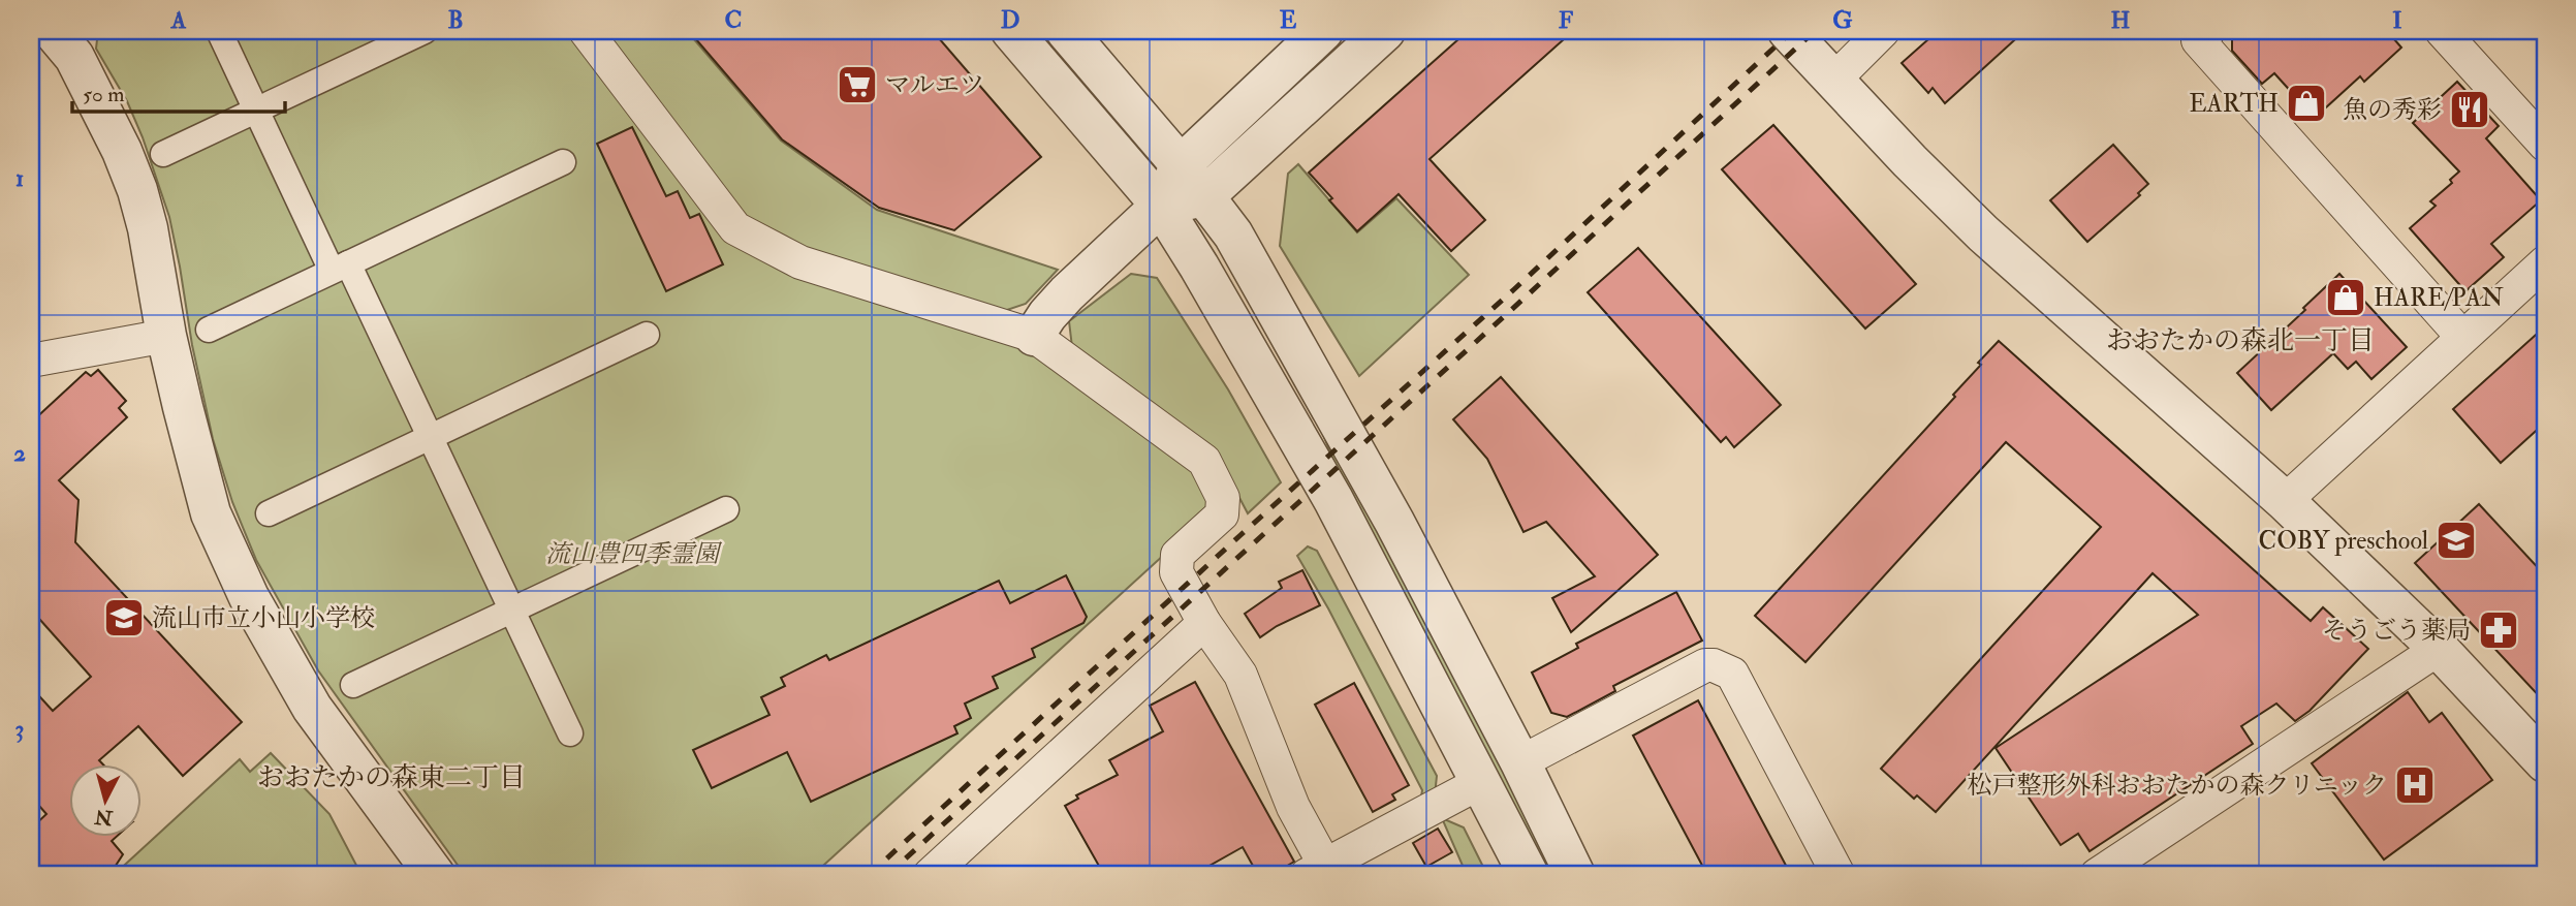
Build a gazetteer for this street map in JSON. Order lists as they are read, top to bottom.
{
  "districts": ["おおたかの森北一丁目", "おおたかの森東二丁目"],
  "parks": ["流山豊四季霊園"],
  "places": {
    "supermarket": ["マルエツ"],
    "shop": ["EARTH", "HARE/PAN"],
    "restaurant": ["魚の秀彩"],
    "school or university": ["COBY preschool", "流山市立小山小学校"],
    "pharmacy": ["そうごう薬局"],
    "hospital": ["松戸整形外科おおたかの森クリニック"]
  },
  "scale_bar": "50 m",
  "north": "bottom",
  "grid": {
    "columns": [
      "A",
      "B",
      "C",
      "D",
      "E",
      "F",
      "G",
      "H",
      "I"
    ],
    "rows": ["1", "2", "3"]
  }
}
